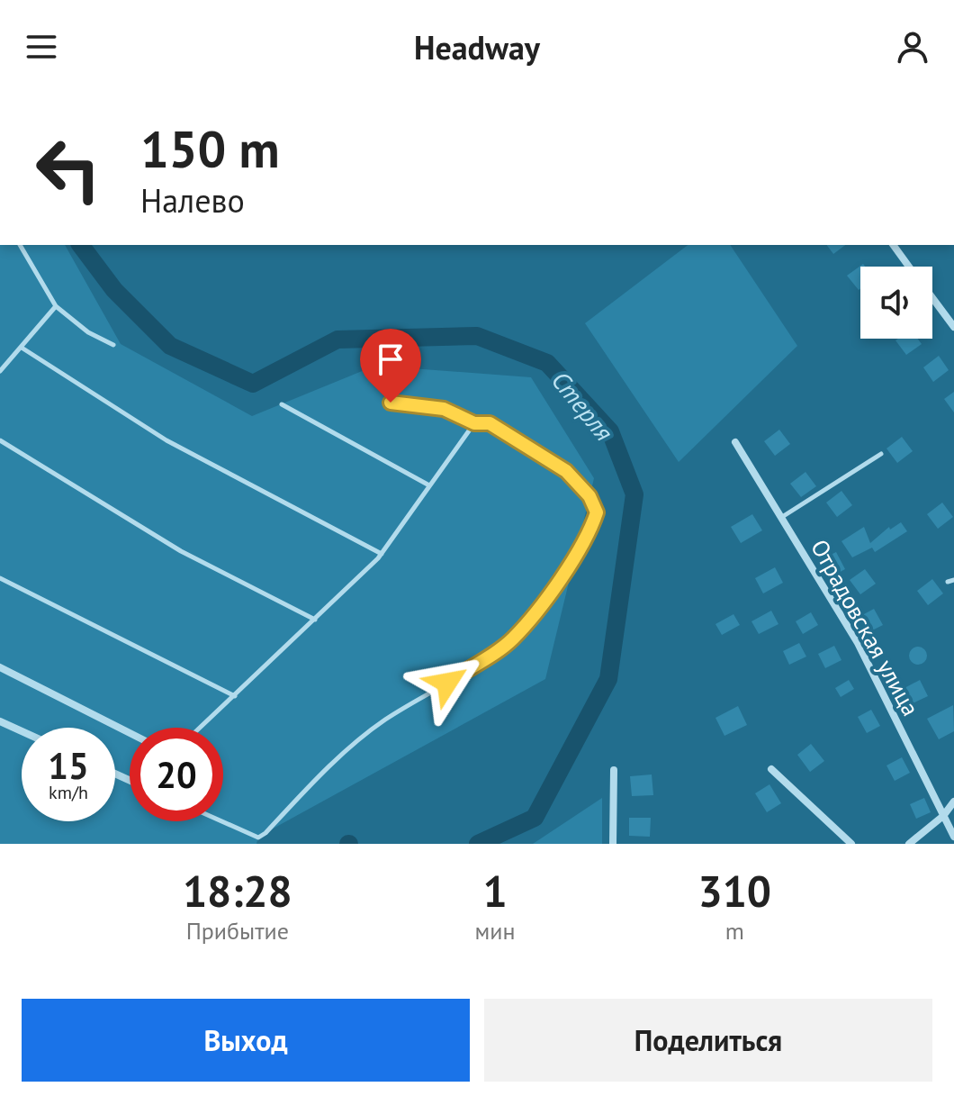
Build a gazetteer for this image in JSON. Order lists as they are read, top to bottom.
{
  "streets": {
    "street": ["Отрадовская улица"]
  },
  "water": ["Стерля"],
  "page": {
    "header": "Headway",
    "turn": ["150 m", "Налево"],
    "speed": "15 km/h",
    "limit": "20",
    "eta": [
      "18:28",
      "Прибытие",
      "1",
      "мин",
      "310",
      "m"
    ],
    "buttons": ["Выход", "Поделиться"]
  }
}
